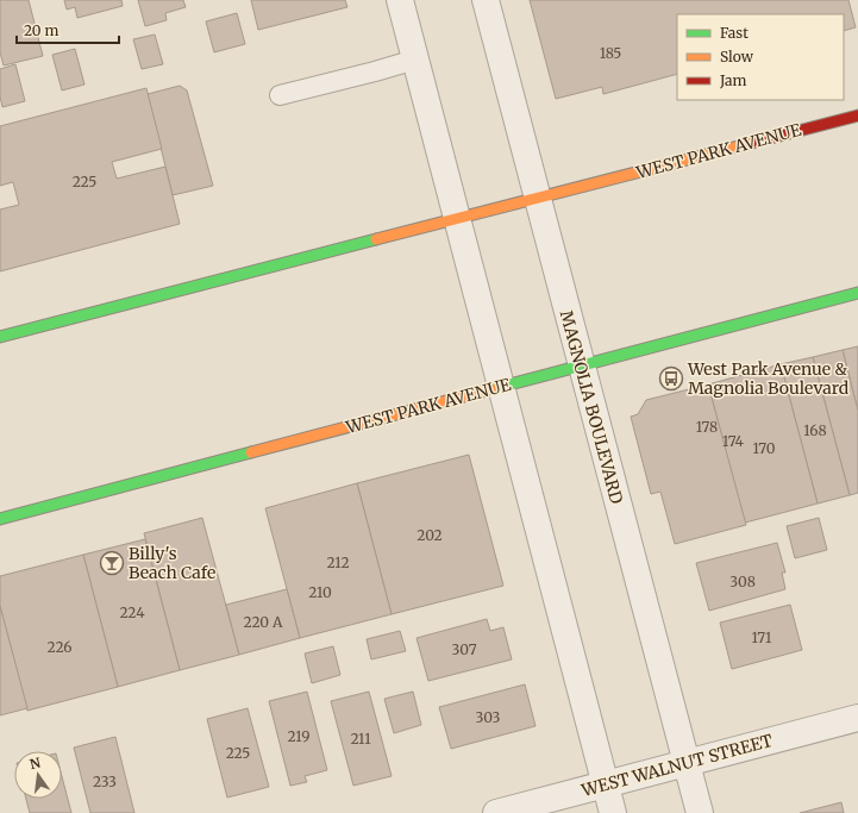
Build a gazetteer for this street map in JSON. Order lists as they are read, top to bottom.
{
  "streets": {
    "highway": ["WEST PARK AVENUE"],
    "street": ["MAGNOLIA BOULEVARD", "WEST WALNUT STREET"]
  },
  "crossings": [
    ["WEST PARK AVENUE", "MAGNOLIA BOULEVARD"],
    ["MAGNOLIA BOULEVARD", "WEST WALNUT STREET"]
  ],
  "places": {
    "bus stop": ["West Park Avenue & Magnolia Boulevard"],
    "bar": ["Billy's Beach Cafe"]
  },
  "house_numbers": [
    "185",
    "225",
    "178",
    "168",
    "174",
    "170",
    "202",
    "212",
    "308",
    "210",
    "224",
    "220 A",
    "171",
    "226",
    "307",
    "303",
    "219",
    "211",
    "225",
    "233"
  ],
  "legend": ["Fast", "Slow", "Jam"],
  "scale_bar": "20 m",
  "north": "top"
}
